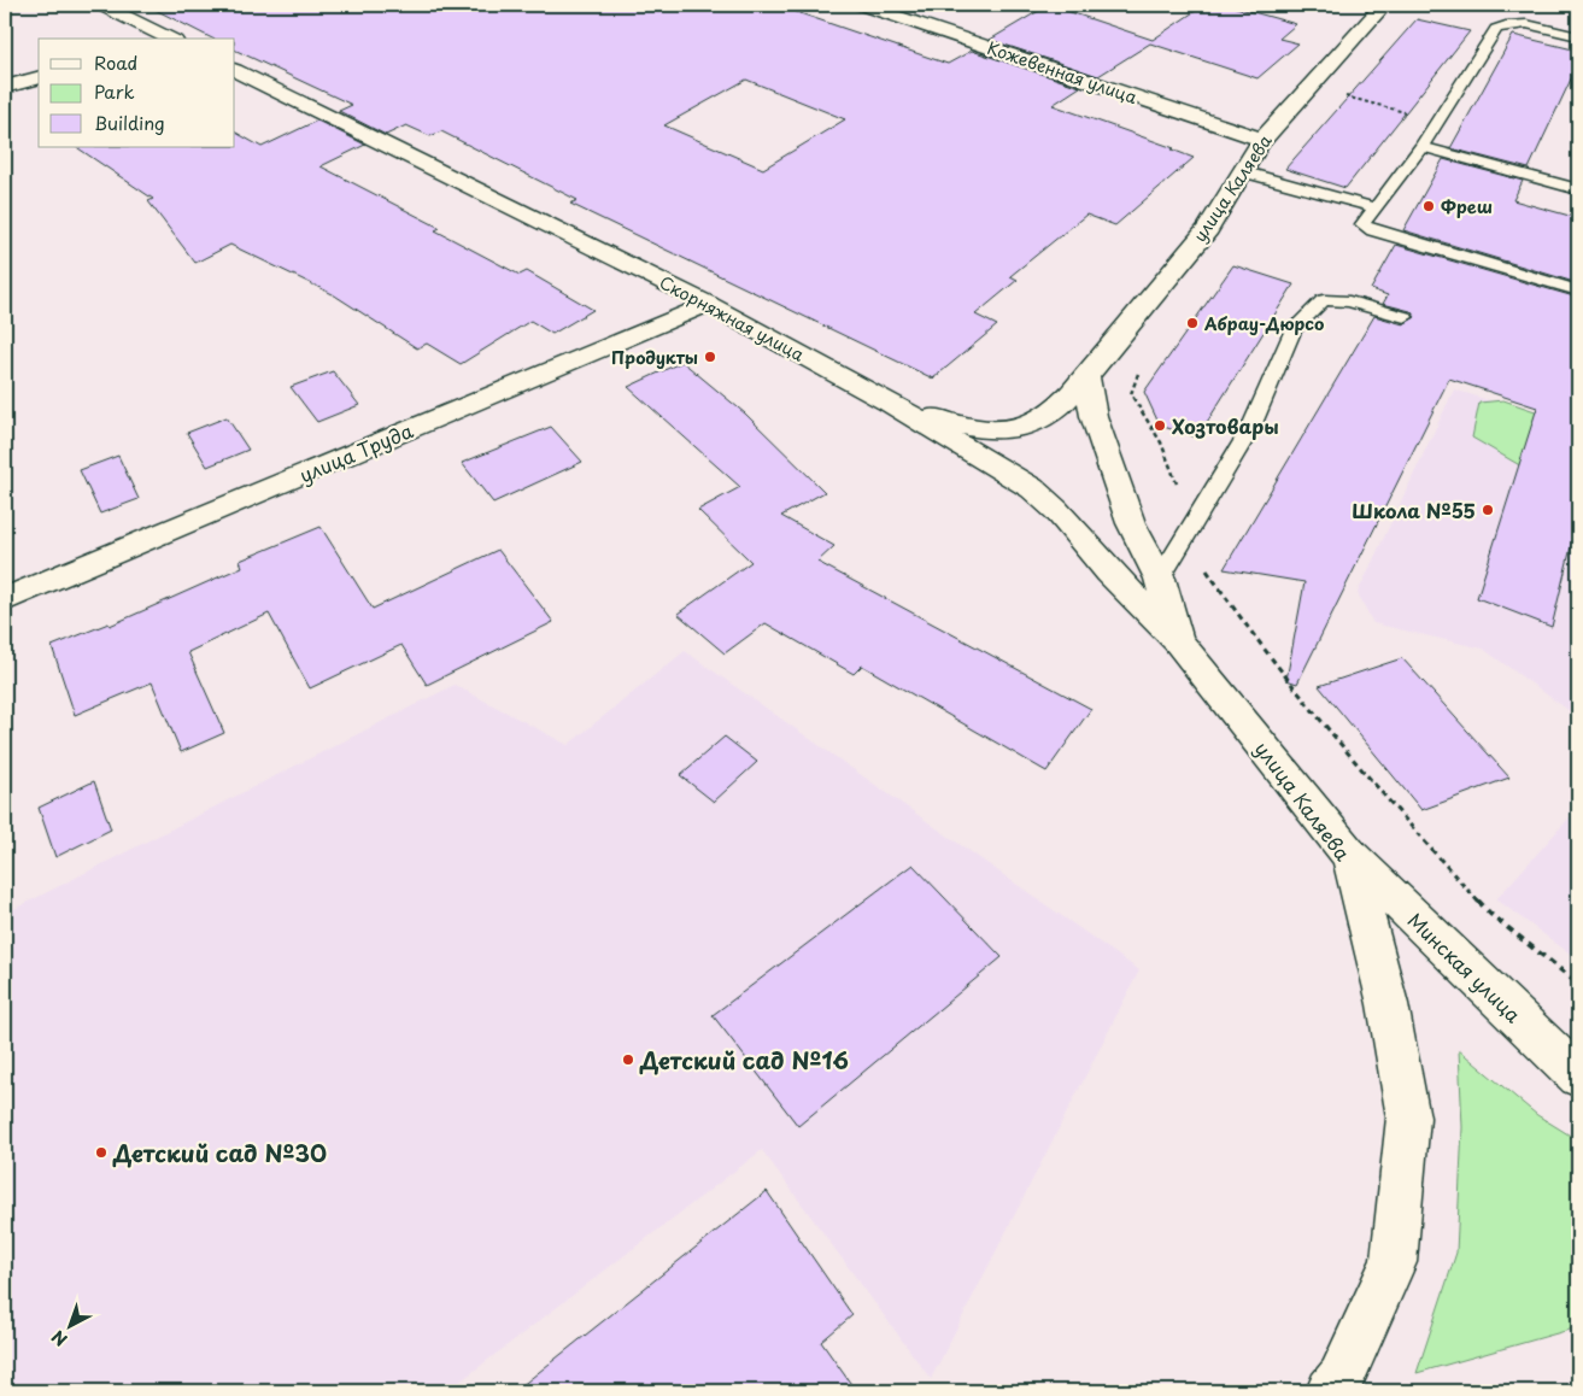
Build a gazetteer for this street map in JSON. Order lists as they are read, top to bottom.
{
  "streets": {
    "main road": [
      "Кожевенная улица",
      "улица Каляева",
      "Скорняжная улица",
      "улица Труда",
      "Минская улица"
    ]
  },
  "crossings": [
    ["Кожевенная улица", "улица Каляева"],
    ["улица Каляева", "Скорняжная улица"],
    ["улица Каляева", "Минская улица"],
    ["Скорняжная улица", "улица Труда"]
  ],
  "places": [
    "Фреш",
    "Абрау-Дюрсо",
    "Продукты",
    "Хозтовары",
    "Школа №55",
    "Детский сад №16",
    "Детский сад №30"
  ],
  "legend": ["Road", "Park", "Building"],
  "north": "bottom left"
}
